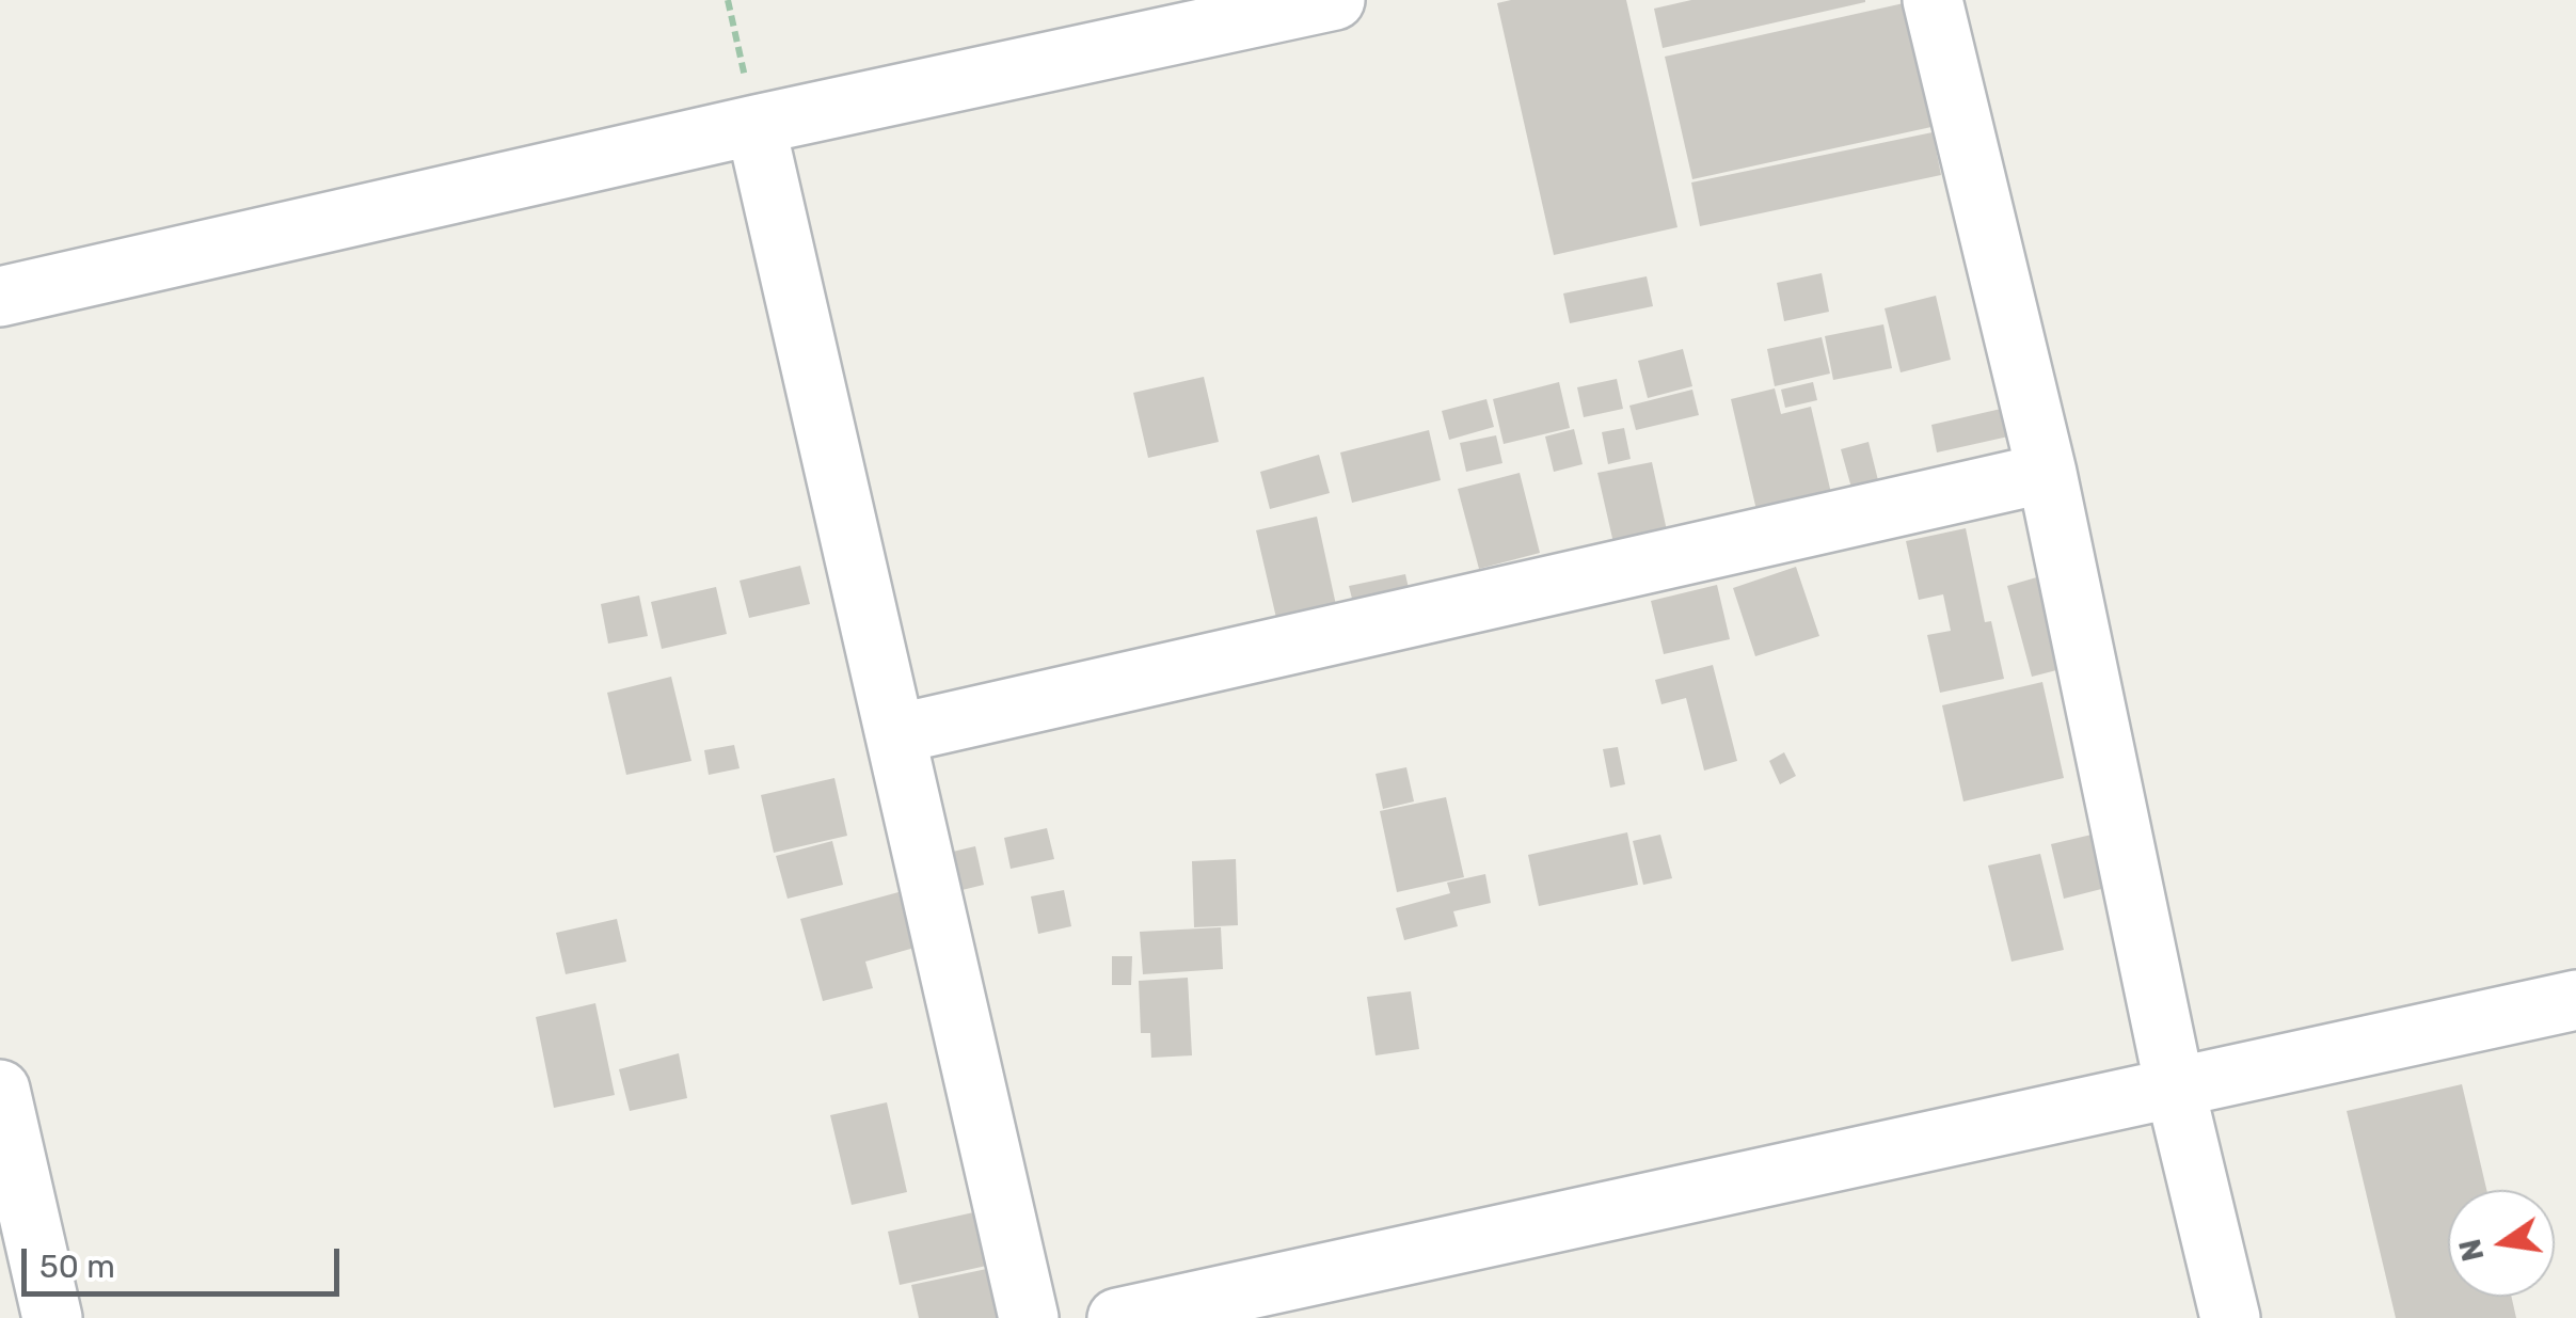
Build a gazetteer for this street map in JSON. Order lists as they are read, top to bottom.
{
  "scale_bar": "50 m",
  "north": "left"
}
